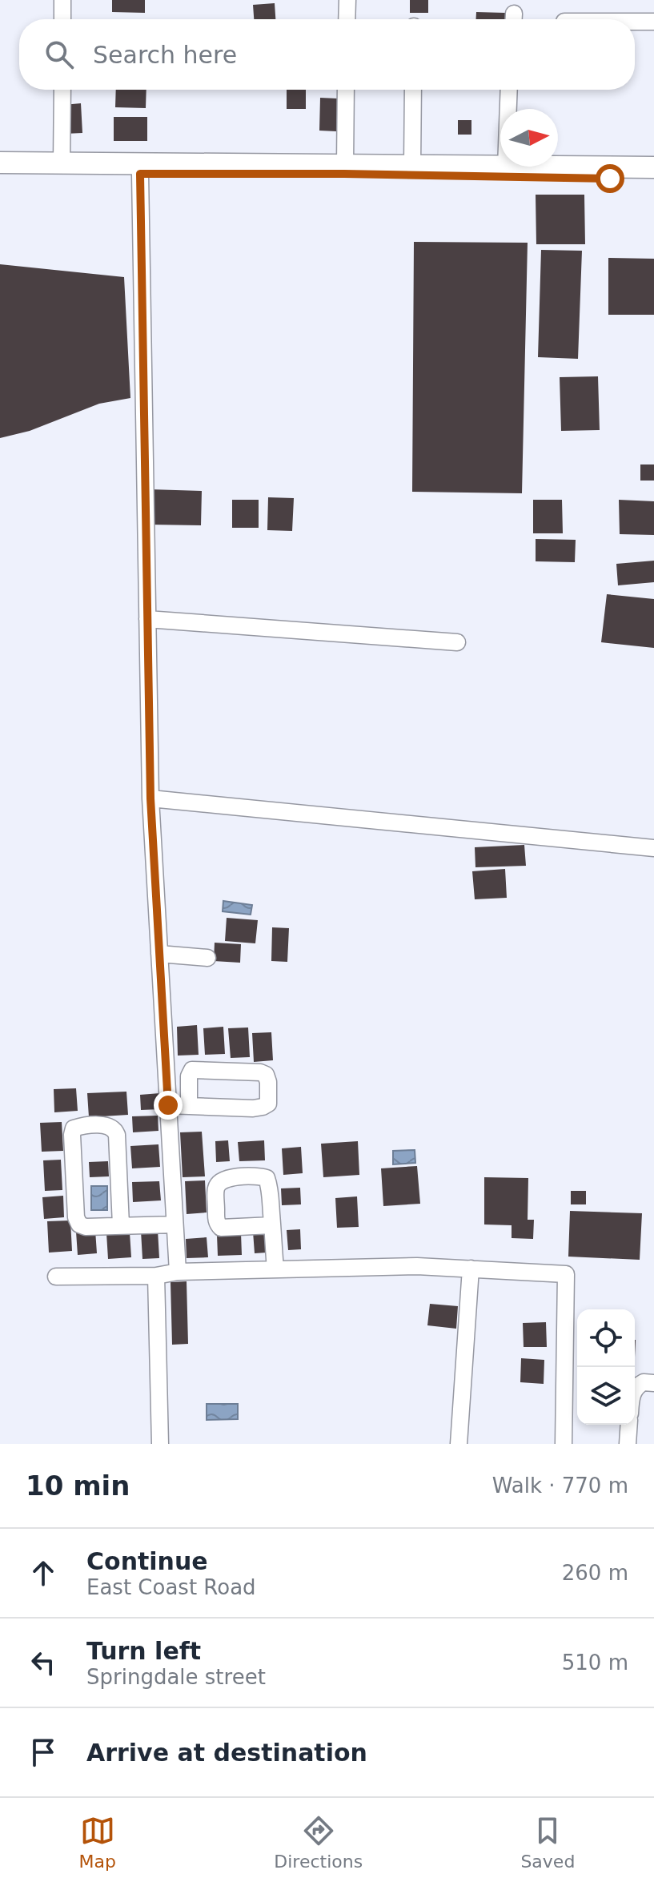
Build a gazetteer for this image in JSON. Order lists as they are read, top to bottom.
{
  "north": "right",
  "page": {
    "search": "Search here",
    "heading": ["10 min", "Walk · 770 m"],
    "list": [
      ["Continue", "East Coast Road", "260 m"],
      ["Turn left", "Springdale street", "510 m"],
      "Arrive at destination"
    ],
    "nav": ["Map", "Directions", "Saved"]
  }
}
